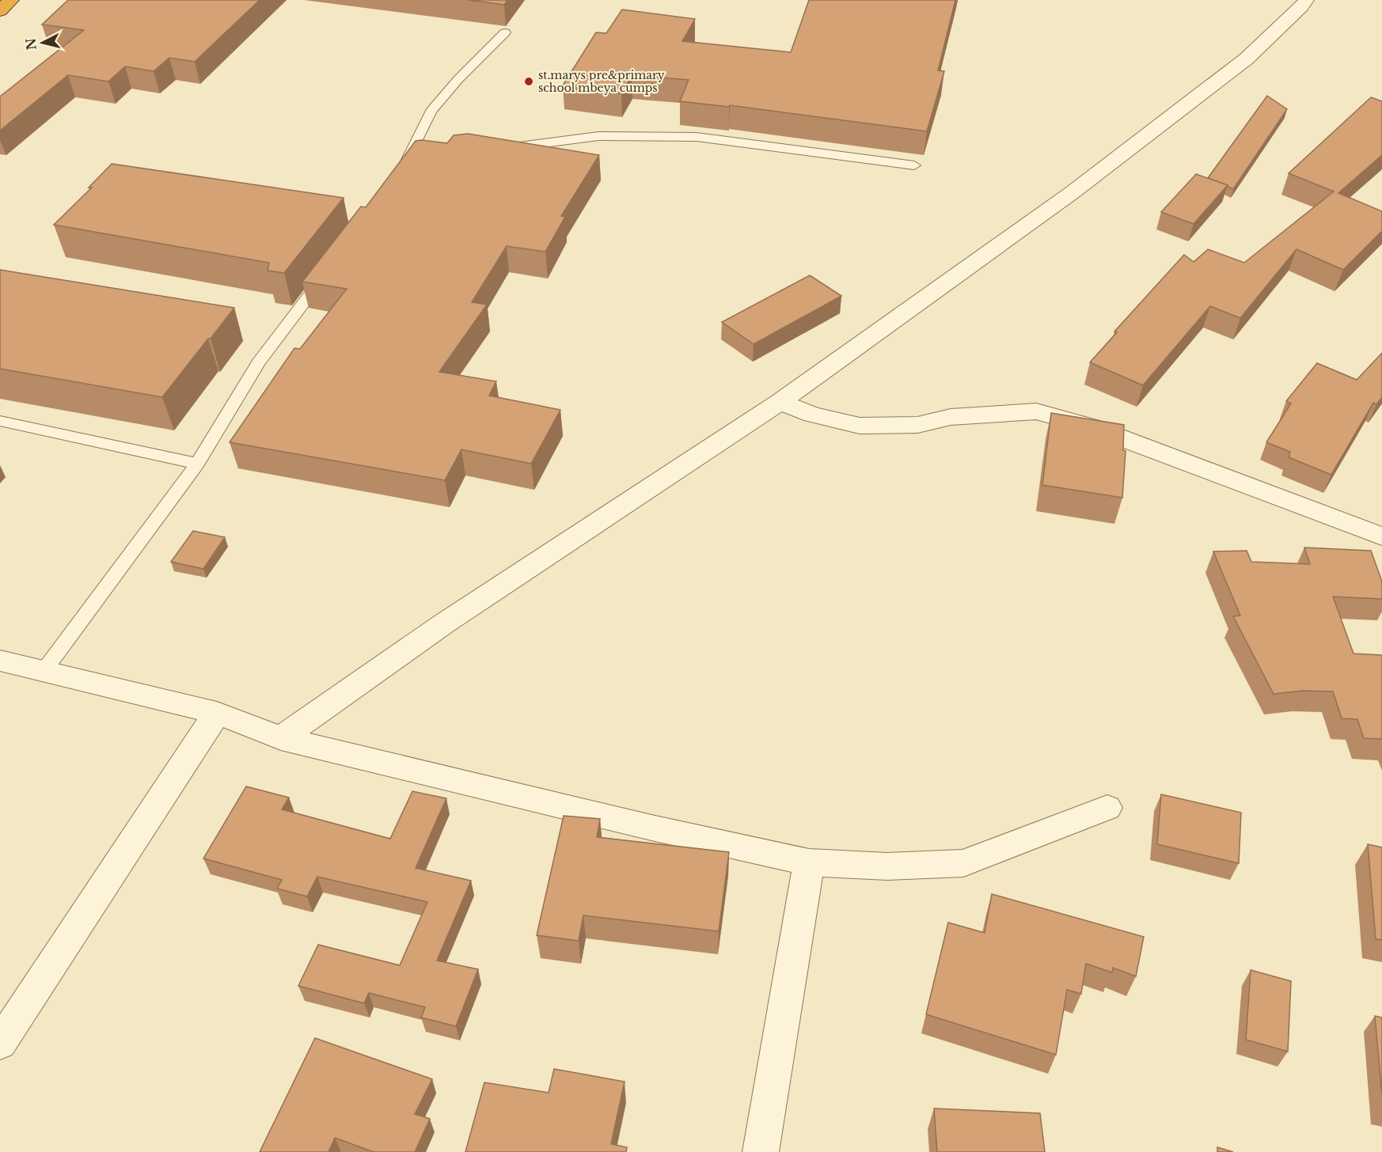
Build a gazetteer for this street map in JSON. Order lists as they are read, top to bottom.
{
  "places": ["st.marys pre&primary school mbeya cumps"],
  "north": "left"
}
